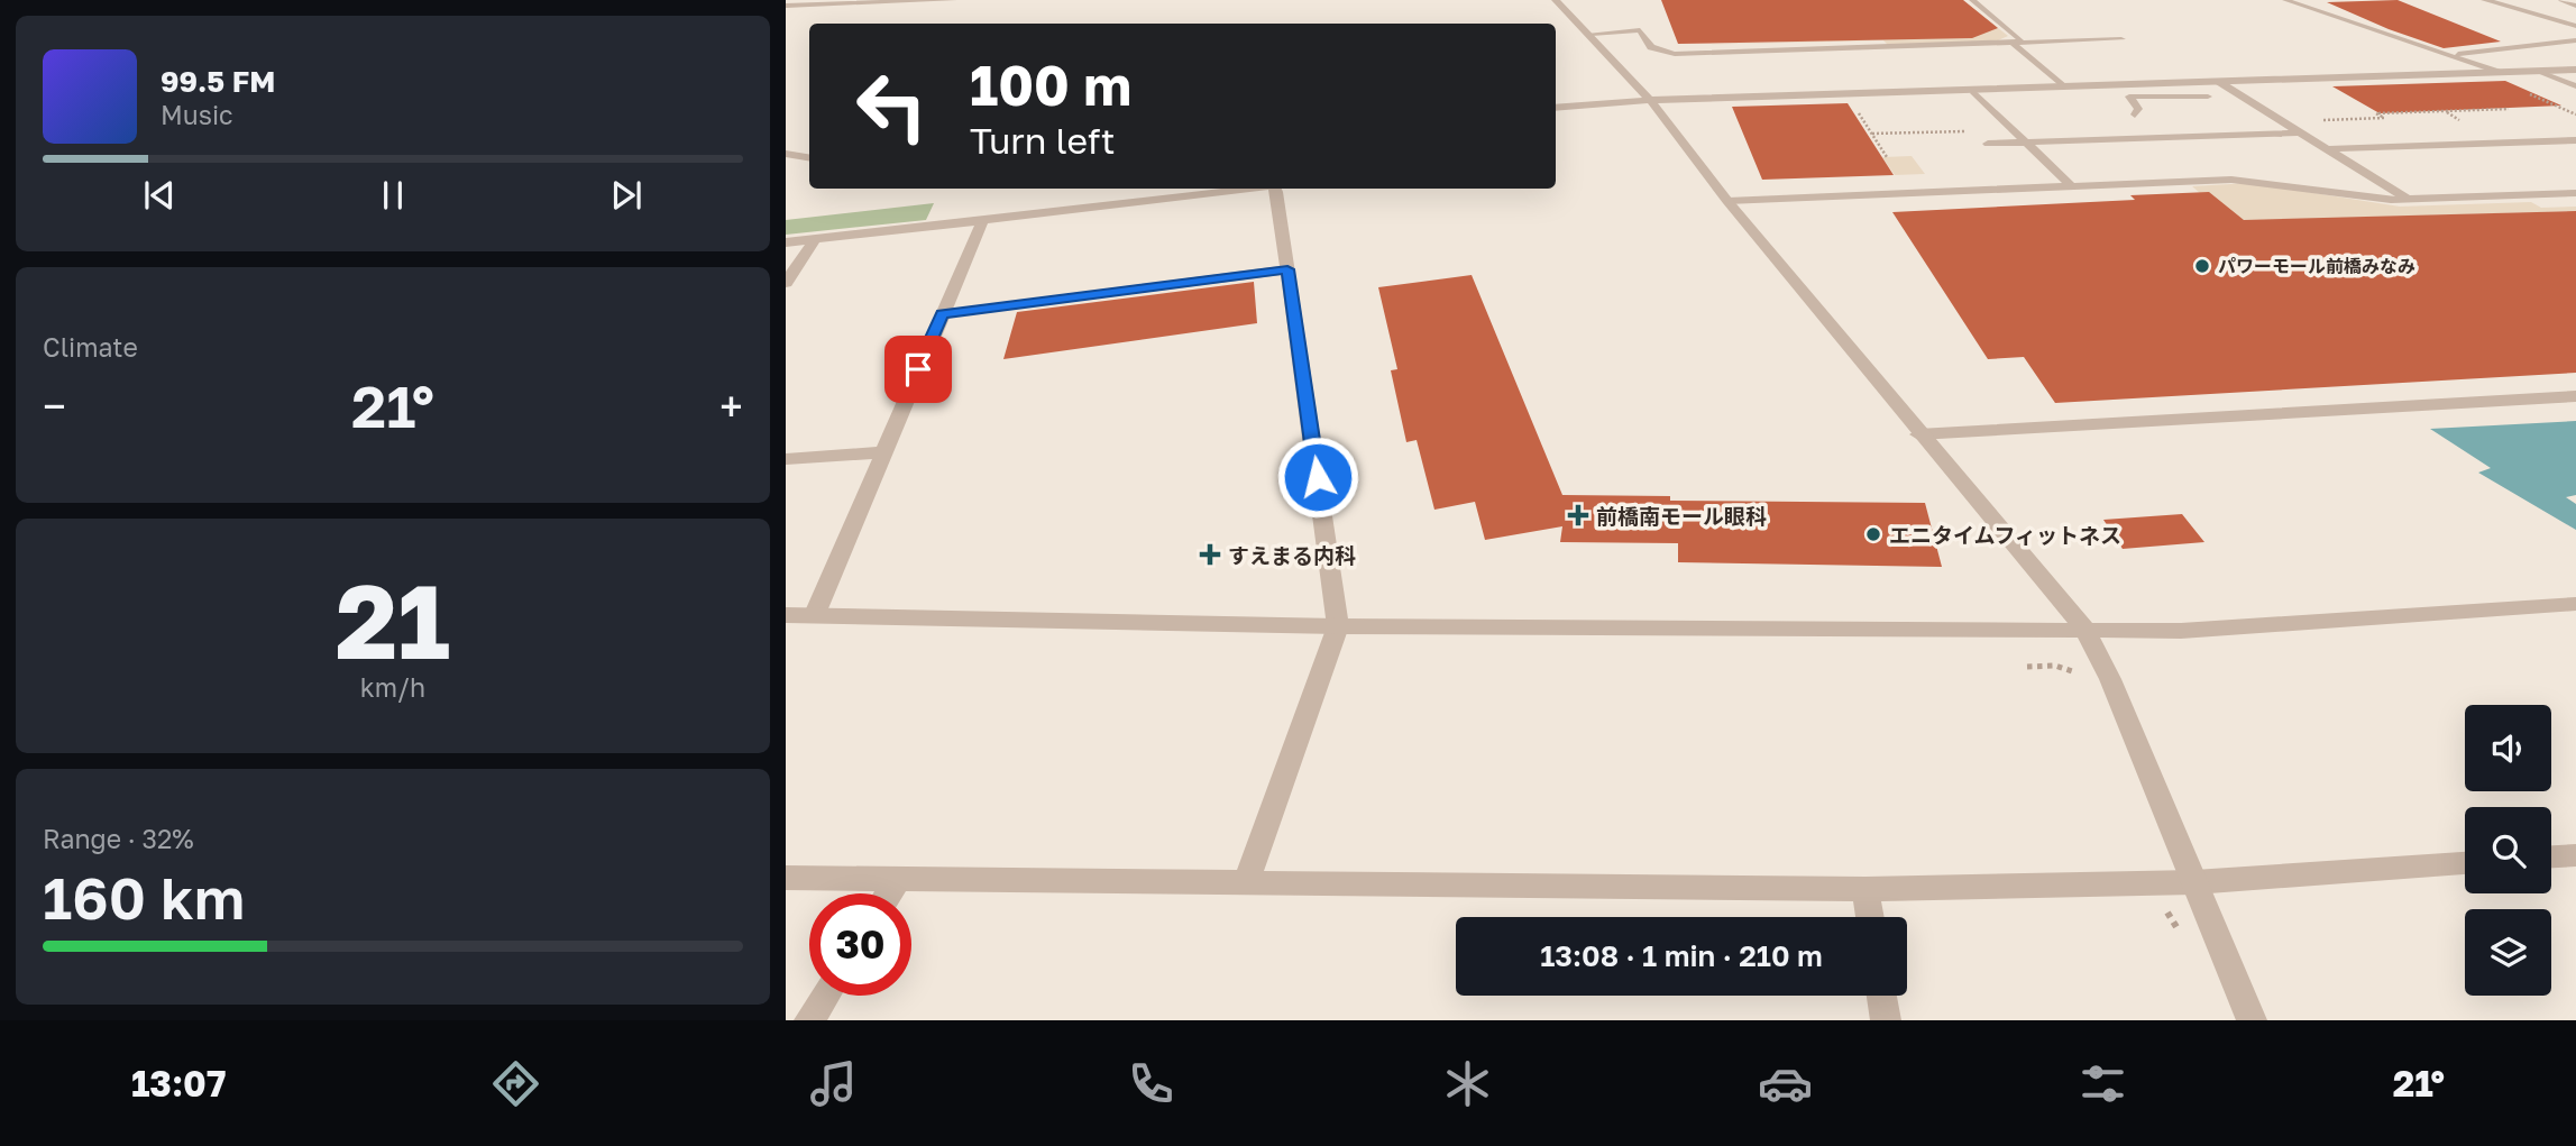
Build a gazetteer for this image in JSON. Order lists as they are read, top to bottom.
{
  "places": {
    "other": ["パワーモール前橋みなみ", "エニタイムフィットネス"],
    "health": ["前橋南モール眼科", "すえまる内科"]
  },
  "page": {
    "turn": ["100 m", "Turn left"],
    "song": ["99.5 FM", "Music"],
    "tile": [
      "Climate",
      ["21", "km/h"],
      ["Range · 32%", "160 km"]
    ],
    "heat": ["−", "21°", "+"],
    "limit": "30",
    "trip": "13:08 · 1 min · 210 m",
    "tabs": ["13:07", "21°"]
  }
}
